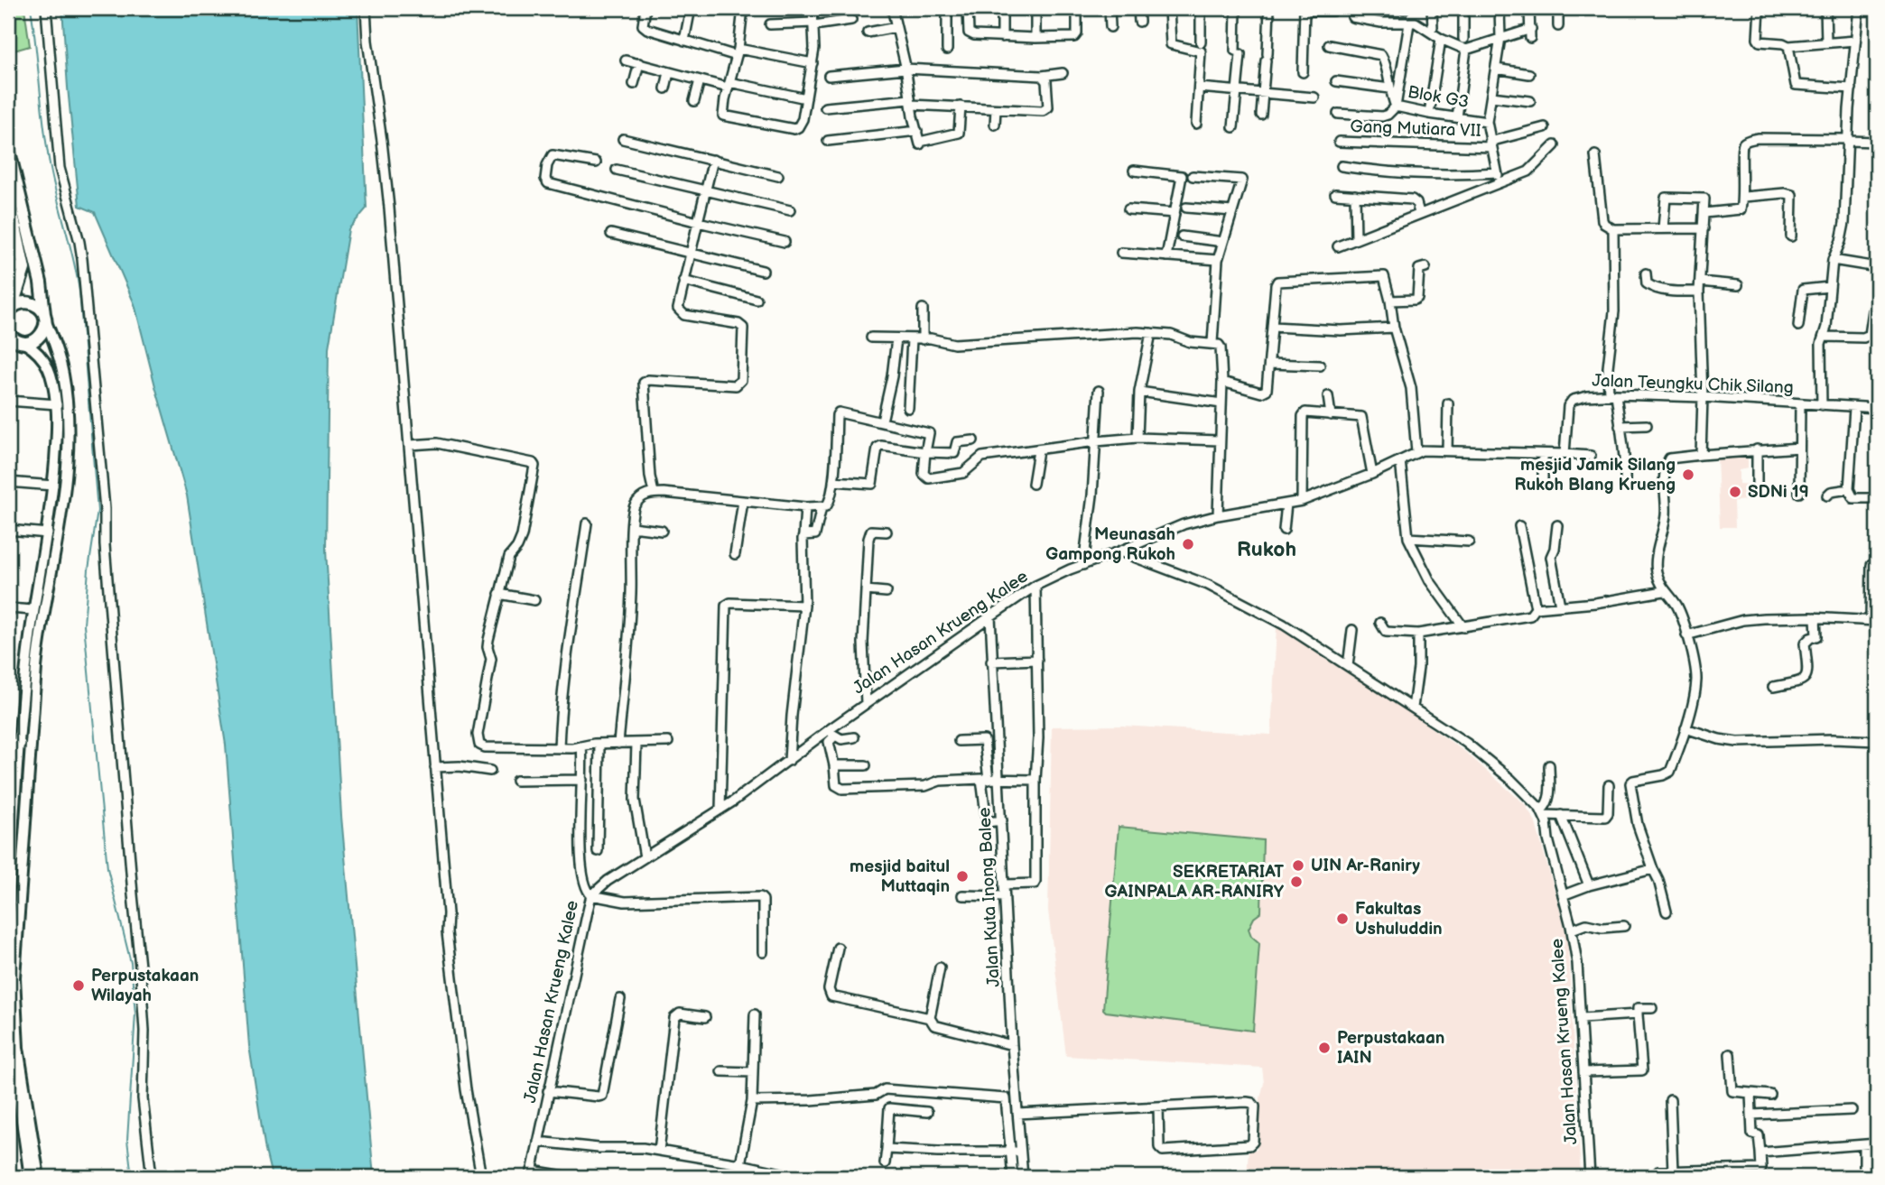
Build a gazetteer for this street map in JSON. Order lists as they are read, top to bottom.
{
  "streets": {
    "street": [
      "Blok G3",
      "Gang Mutiara VII",
      "Jalan Teungku Chik Silang",
      "Jalan Hasan Krueng Kalee",
      "Jalan Kuta Inong Balee"
    ]
  },
  "crossings": [
    ["Blok G3", "Gang Mutiara VII"],
    ["Jalan Hasan Krueng Kalee", "Jalan Kuta Inong Balee"]
  ],
  "districts": ["Rukoh"],
  "places": [
    "mesjid Jamik Silang Rukoh Blang Krueng",
    "SDNi 19",
    "Meunasah Gampong Rukoh",
    "UIN Ar-Raniry",
    "mesjid baitul Muttaqin",
    "SEKRETARIAT GAINPALA AR-RANIRY",
    "Fakultas Ushuluddin",
    "Perpustakaan Wilayah",
    "Perpustakaan IAIN"
  ]
}
